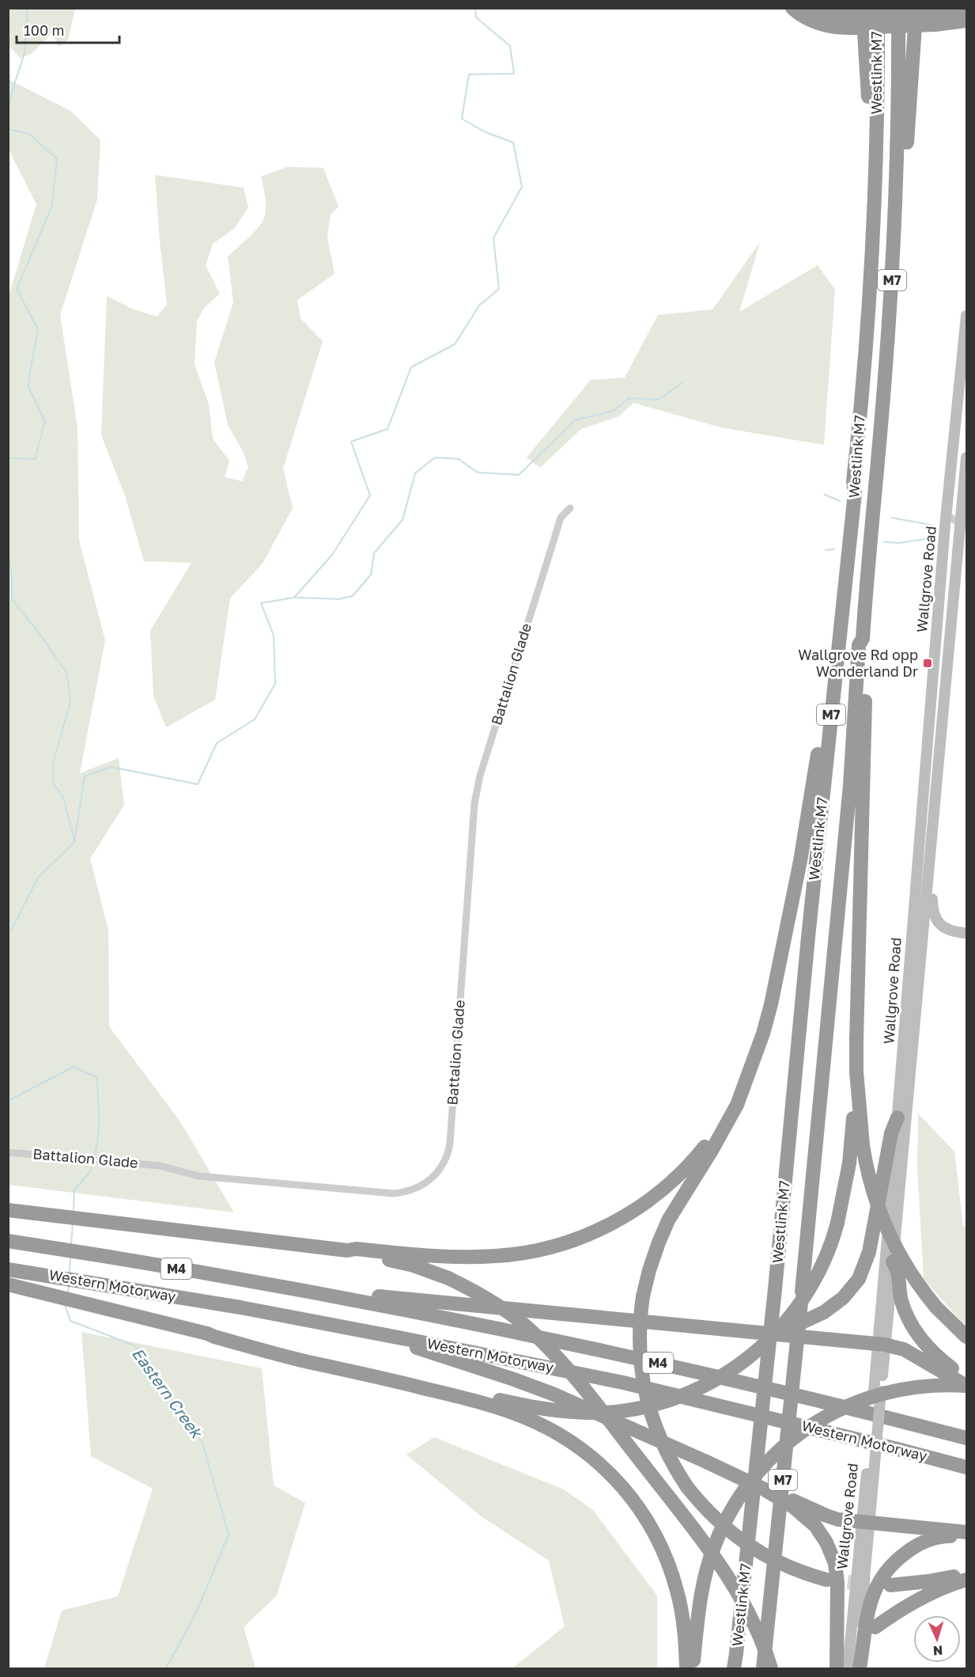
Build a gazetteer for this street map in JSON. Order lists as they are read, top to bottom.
{
  "streets": {
    "highway": [
      "Westlink M7",
      "M7",
      "M4",
      "Western Motorway"
    ],
    "main road": ["Wallgrove Road"],
    "street": ["Battalion Glade"]
  },
  "crossings": [
    ["Westlink M7", "M7"]
  ],
  "water": ["Eastern Creek"],
  "places": {
    "transit": ["Wallgrove Rd opp Wonderland Dr"]
  },
  "scale_bar": "100 m",
  "north": "bottom"
}
